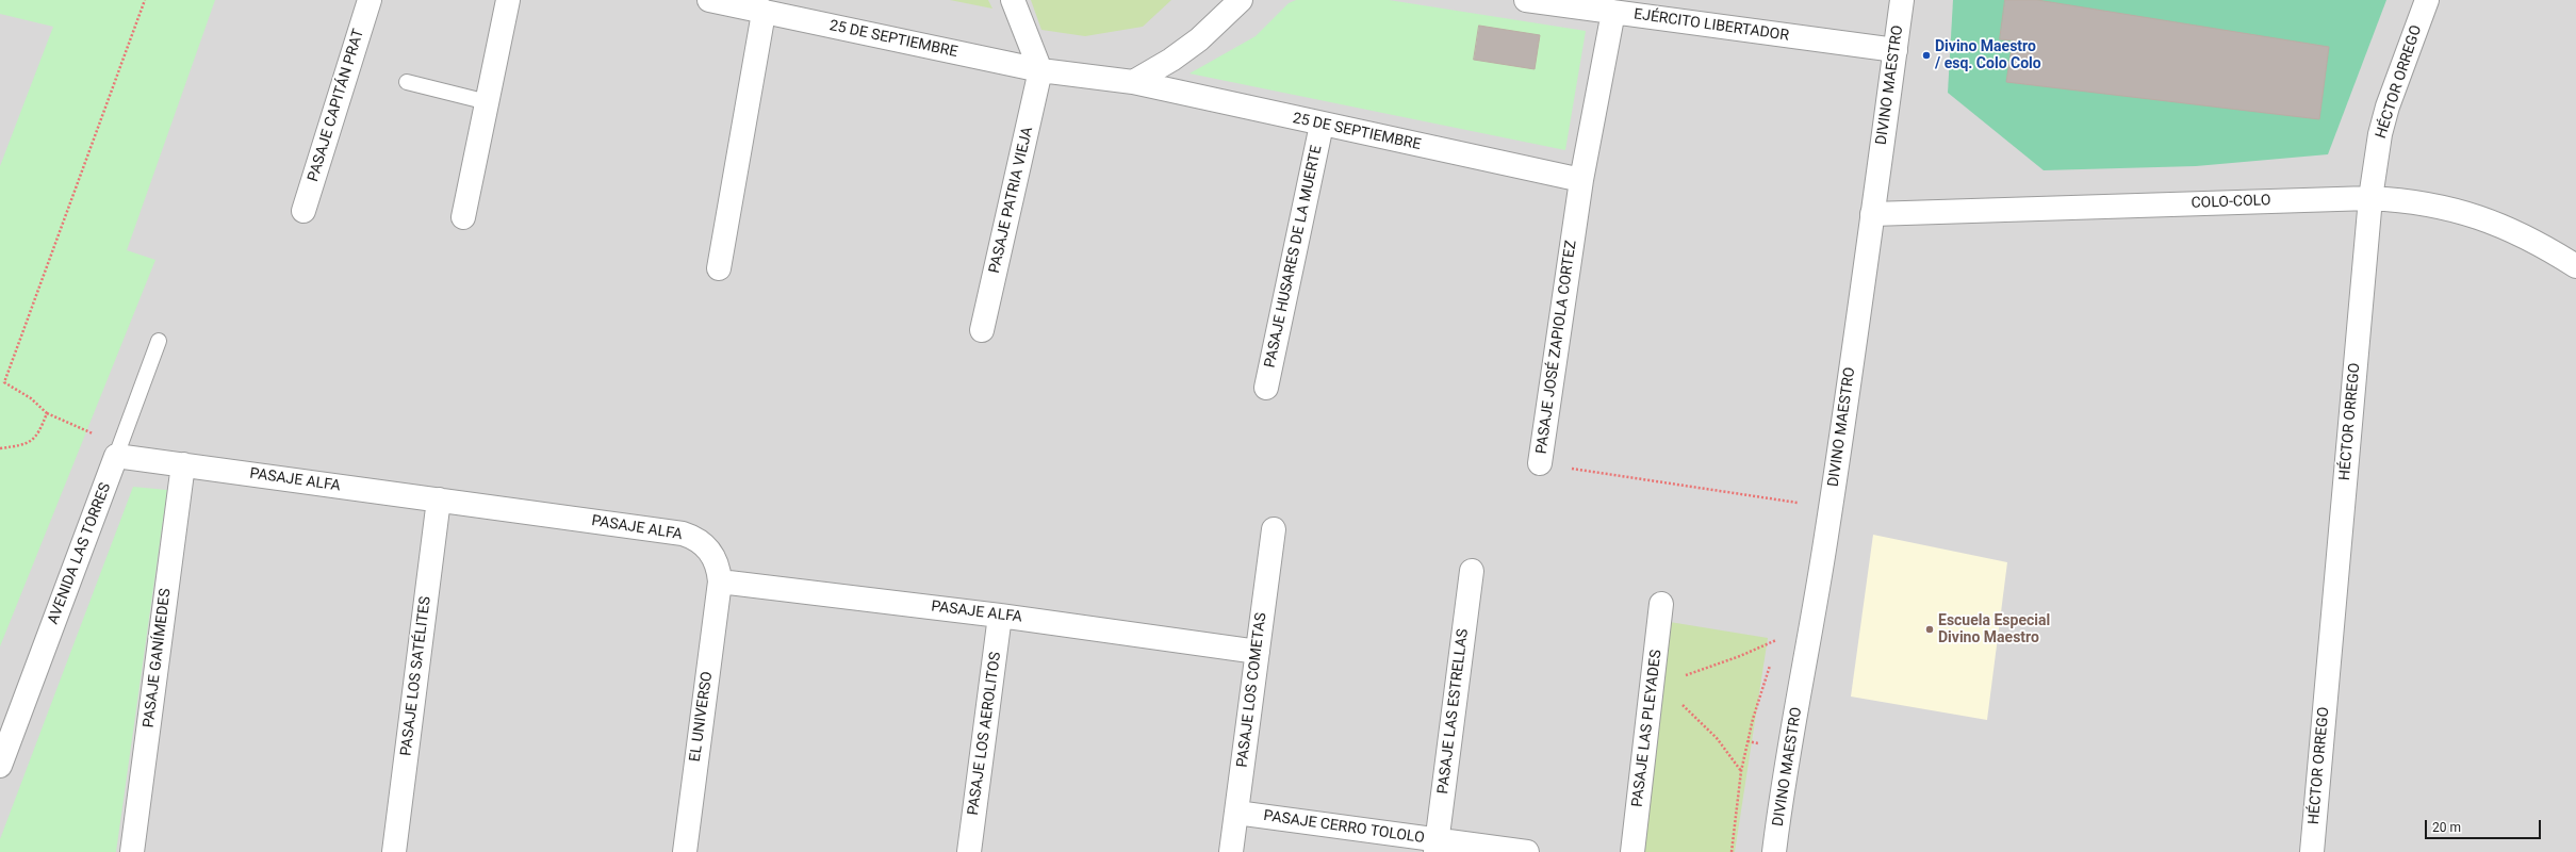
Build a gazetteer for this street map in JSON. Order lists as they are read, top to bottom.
{
  "streets": {
    "street": [
      "EJÉRCITO LIBERTADOR",
      "25 DE SEPTIEMBRE",
      "HÉCTOR ORREGO",
      "DIVINO MAESTRO",
      "PASAJE CAPITÁN PRAT",
      "PASAJE PATRIA VIEJA",
      "COLO-COLO",
      "PASAJE HUSARES DE LA MUERTE",
      "PASAJE JOSÉ ZAPIOLA CORTEZ",
      "PASAJE ALFA",
      "AVENIDA LAS TORRES",
      "PASAJE GANÍMEDES",
      "PASAJE LOS SATÉLITES",
      "PASAJE LOS COMETAS",
      "PASAJE LAS ESTRELLAS",
      "EL UNIVERSO",
      "PASAJE LAS PLEYADES",
      "PASAJE LOS AEROLITOS",
      "PASAJE CERRO TOLOLO"
    ]
  },
  "crossings": [
    ["EJÉRCITO LIBERTADOR", "DIVINO MAESTRO"],
    ["EJÉRCITO LIBERTADOR", "PASAJE JOSÉ ZAPIOLA CORTEZ"],
    ["25 DE SEPTIEMBRE", "PASAJE PATRIA VIEJA"],
    ["25 DE SEPTIEMBRE", "PASAJE HUSARES DE LA MUERTE"],
    ["25 DE SEPTIEMBRE", "PASAJE JOSÉ ZAPIOLA CORTEZ"],
    ["HÉCTOR ORREGO", "COLO-COLO"],
    ["DIVINO MAESTRO", "COLO-COLO"],
    ["DIVINO MAESTRO", "PASAJE JOSÉ ZAPIOLA CORTEZ"],
    ["PASAJE ALFA", "AVENIDA LAS TORRES"],
    ["PASAJE ALFA", "PASAJE GANÍMEDES"],
    ["PASAJE ALFA", "PASAJE LOS SATÉLITES"],
    ["PASAJE ALFA", "PASAJE LOS COMETAS"],
    ["PASAJE ALFA", "EL UNIVERSO"],
    ["PASAJE ALFA", "PASAJE LOS AEROLITOS"],
    ["PASAJE LOS COMETAS", "PASAJE CERRO TOLOLO"],
    ["PASAJE LAS ESTRELLAS", "PASAJE CERRO TOLOLO"]
  ],
  "places": ["Divino Maestro / esq. Colo Colo", "Escuela Especial Divino Maestro"],
  "scale_bar": "20 m"
}
